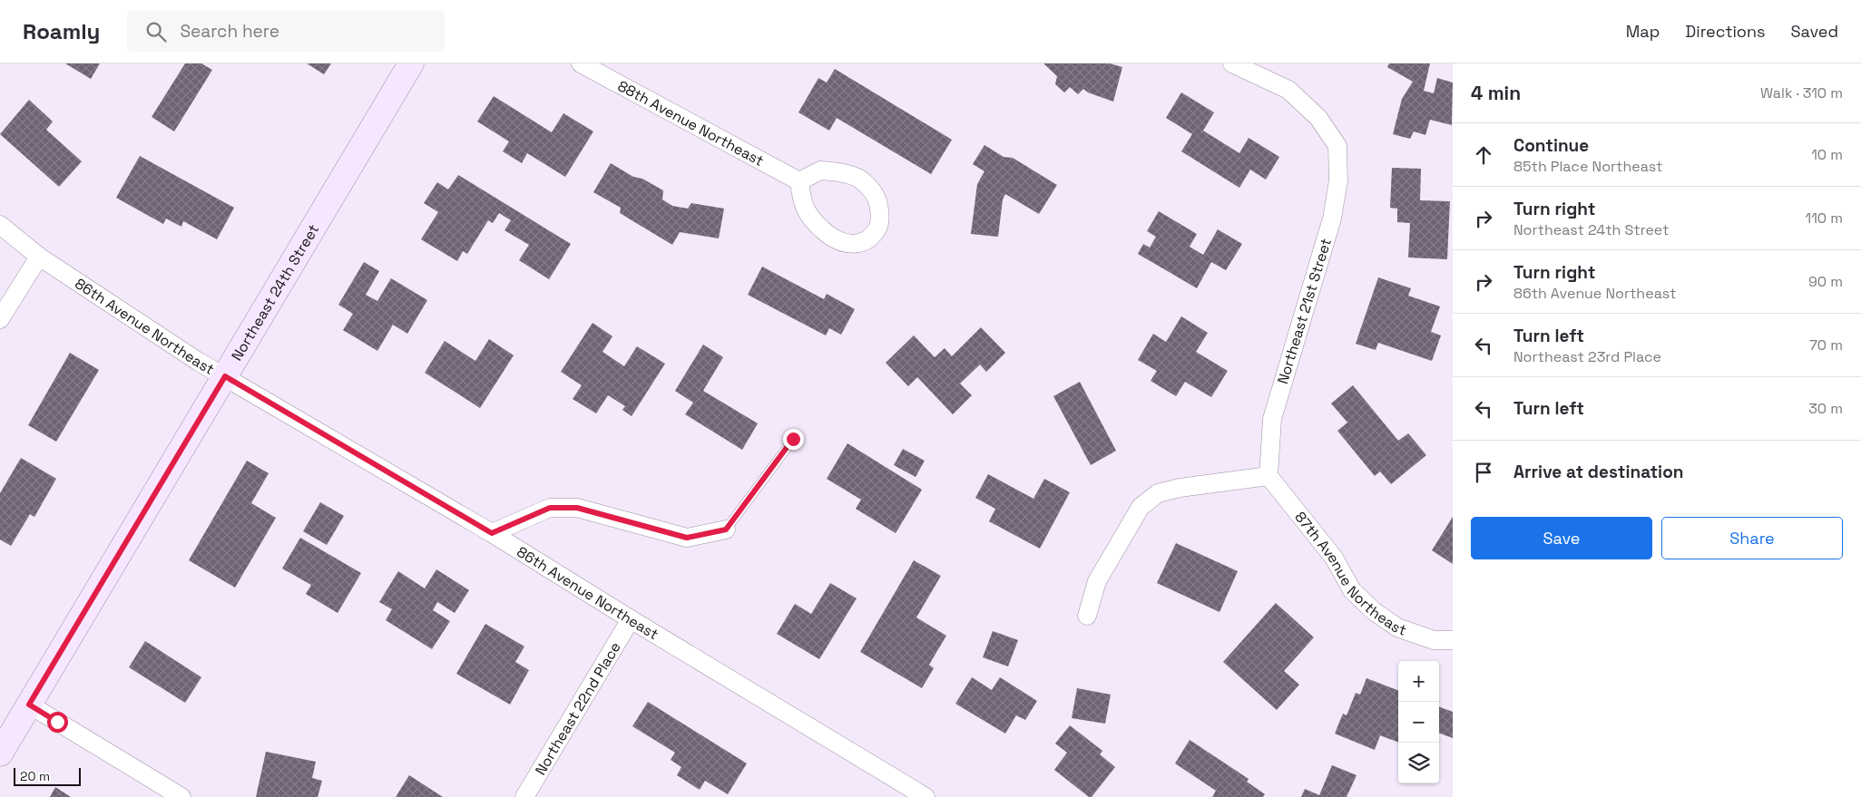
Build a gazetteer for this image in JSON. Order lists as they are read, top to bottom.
{
  "streets": {
    "main road": ["Northeast 24th Street"],
    "street": [
      "88th Avenue Northeast",
      "Northeast 21st Street",
      "86th Avenue Northeast",
      "87th Avenue Northeast",
      "Northeast 22nd Place"
    ]
  },
  "crossings": [
    ["Northeast 24th Street", "86th Avenue Northeast"],
    ["Northeast 21st Street", "87th Avenue Northeast"],
    ["86th Avenue Northeast", "Northeast 22nd Place"]
  ],
  "scale_bar": "20 m",
  "page": {
    "header": "Roamly",
    "search": "Search here",
    "nav": ["Map", "Directions", "Saved"],
    "heading": ["4 min", "Walk · 310 m"],
    "list": [
      ["Continue", "85th Place Northeast", "10 m"],
      ["Turn right", "Northeast 24th Street", "110 m"],
      ["Turn right", "86th Avenue Northeast", "90 m"],
      ["Turn left", "Northeast 23rd Place", "70 m"],
      ["Turn left", "30 m"],
      "Arrive at destination"
    ],
    "buttons": ["Save", "Share"],
    "map_buttons": ["+", "−"],
    "scale": "20 m"
  }
}
